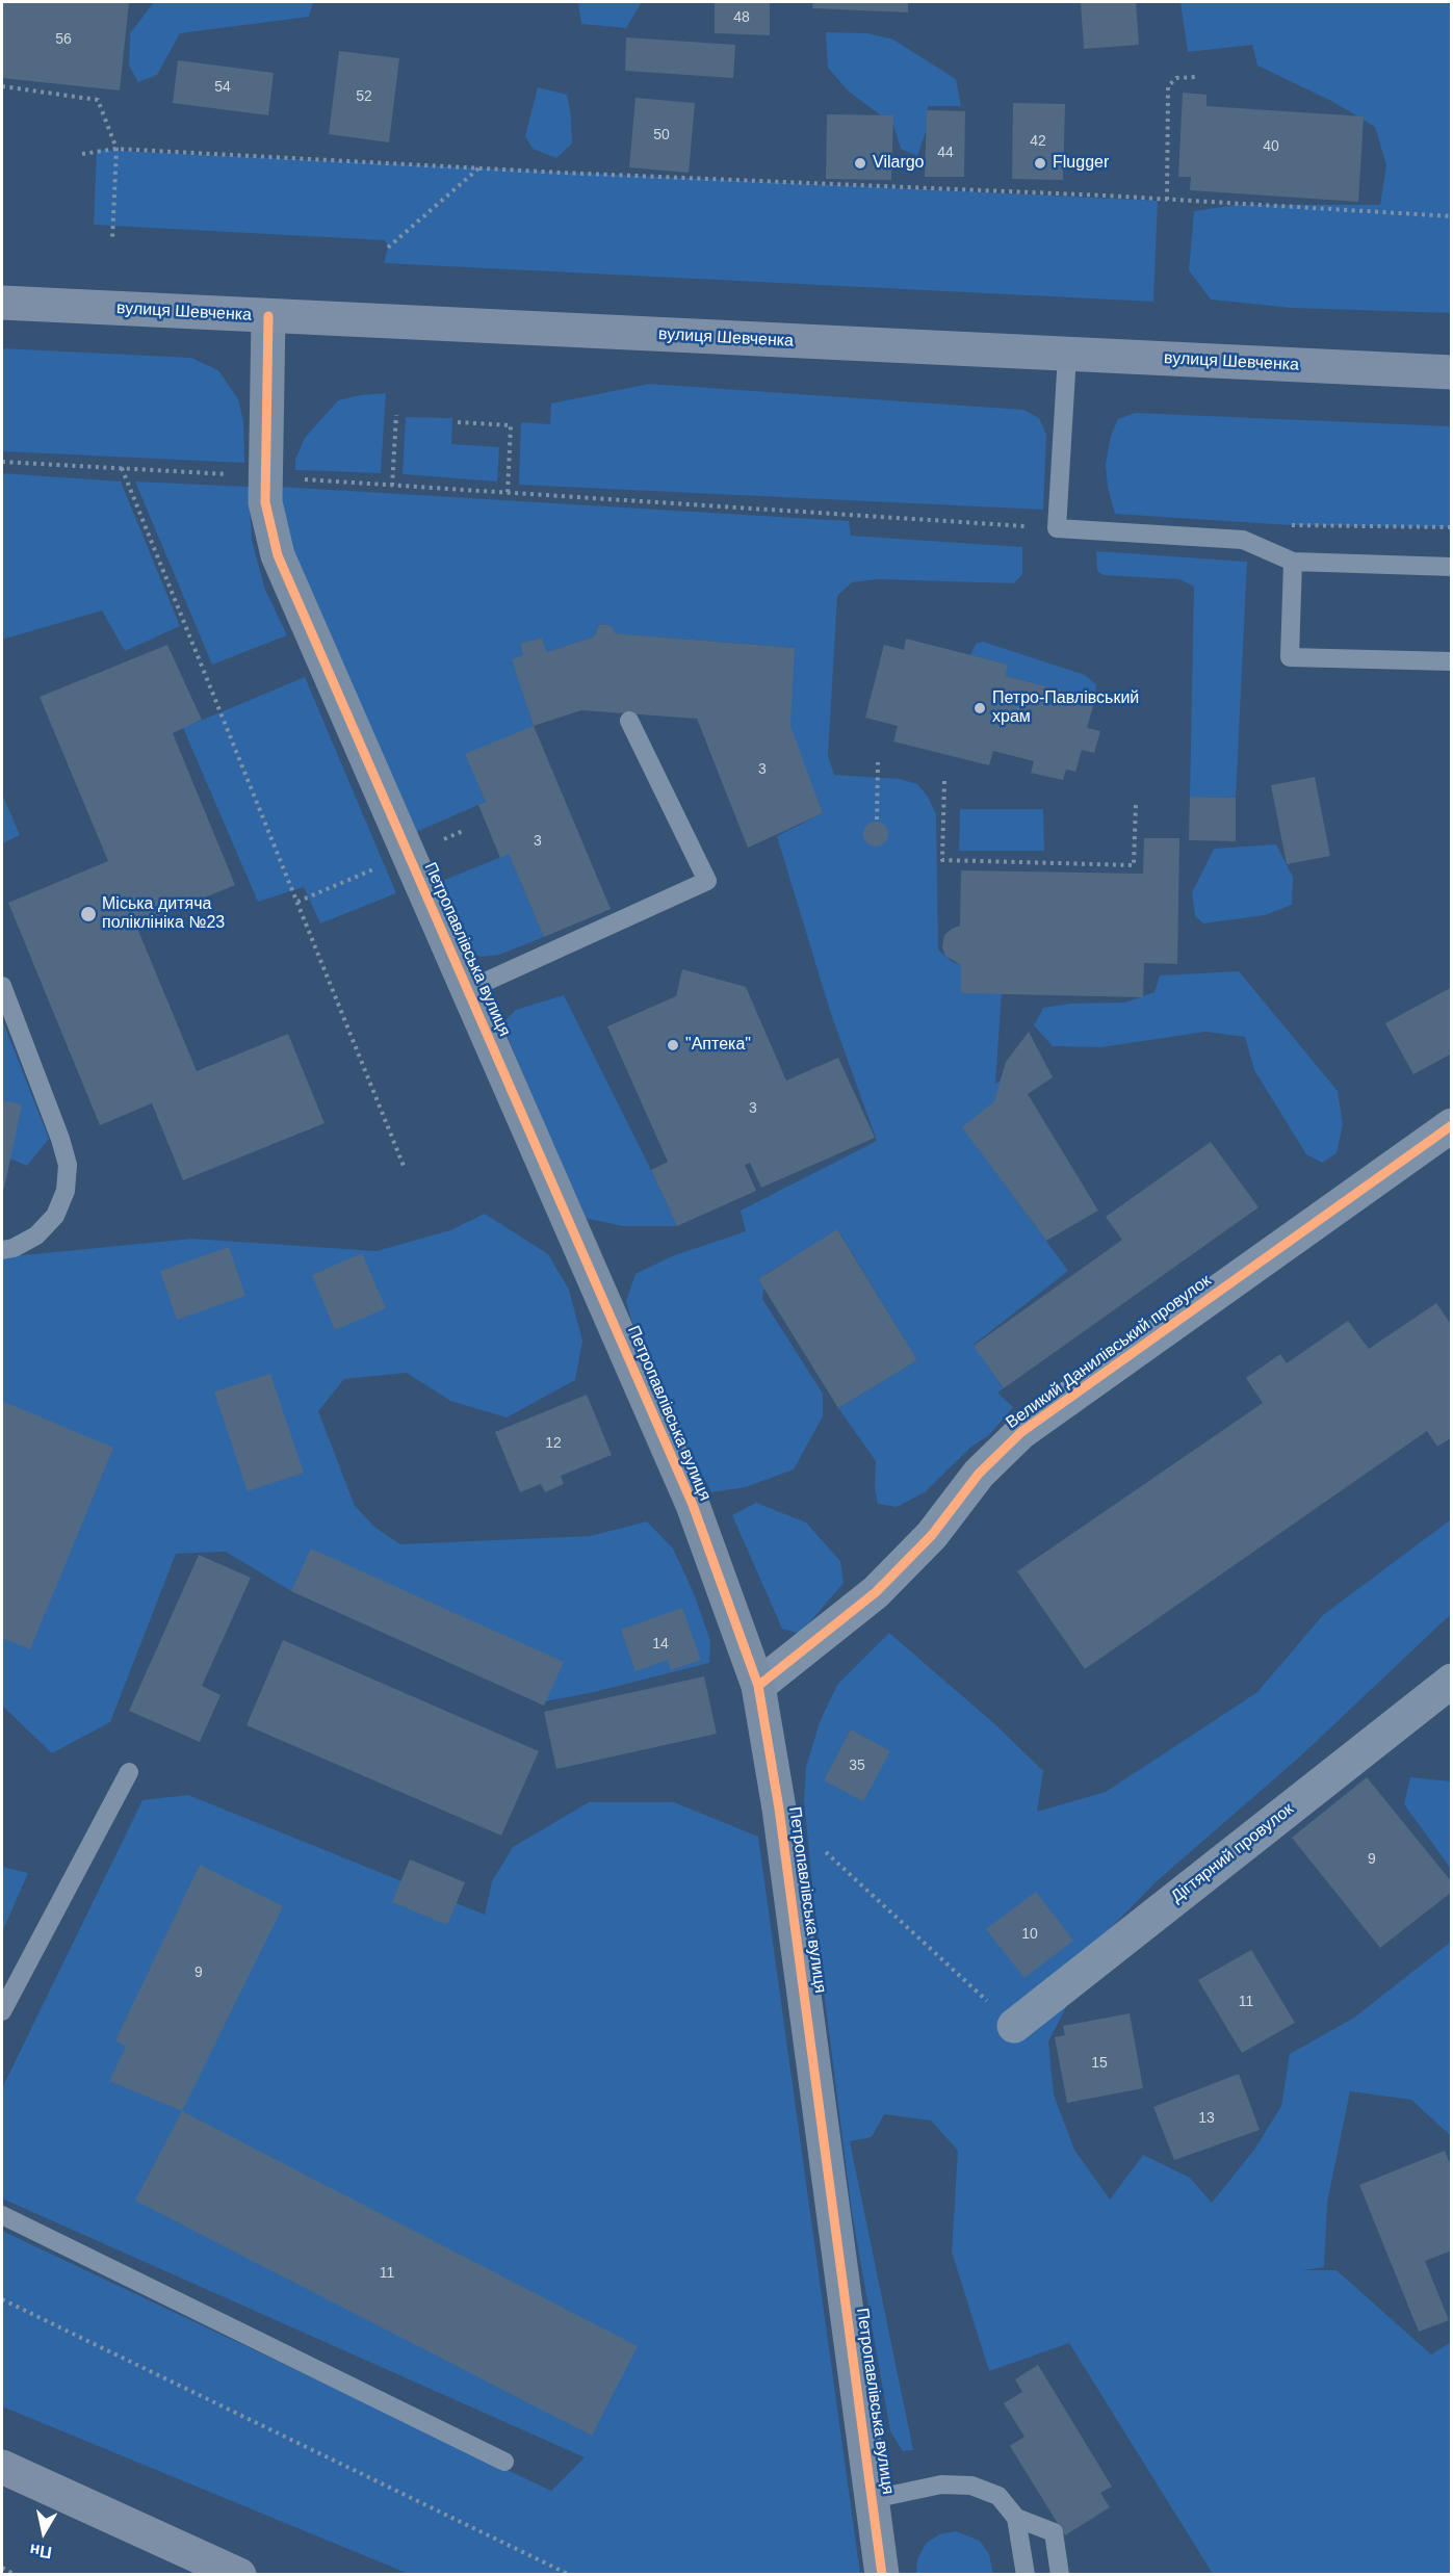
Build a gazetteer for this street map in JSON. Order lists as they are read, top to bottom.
{
  "streets": {
    "main road": ["вулиця Шевченка"],
    "street": ["Петропавлівська вулиця", "Великий Данилівський провулок", "Дігтярний провулок"]
  },
  "crossings": [
    ["вулиця Шевченка", "Петропавлівська вулиця"],
    ["Петропавлівська вулиця", "Великий Данилівський провулок"]
  ],
  "places": [
    "Vilargo",
    "Flugger",
    "Петро-Павлівський храм",
    "Міська дитяча поліклініка №23",
    "\"Аптека\""
  ],
  "house_numbers": [
    "48",
    "56",
    "54",
    "52",
    "50",
    "42",
    "40",
    "44",
    "3",
    "3",
    "3",
    "12",
    "14",
    "35",
    "9",
    "10",
    "9",
    "11",
    "15",
    "13",
    "11"
  ],
  "north": "bottom"
}
